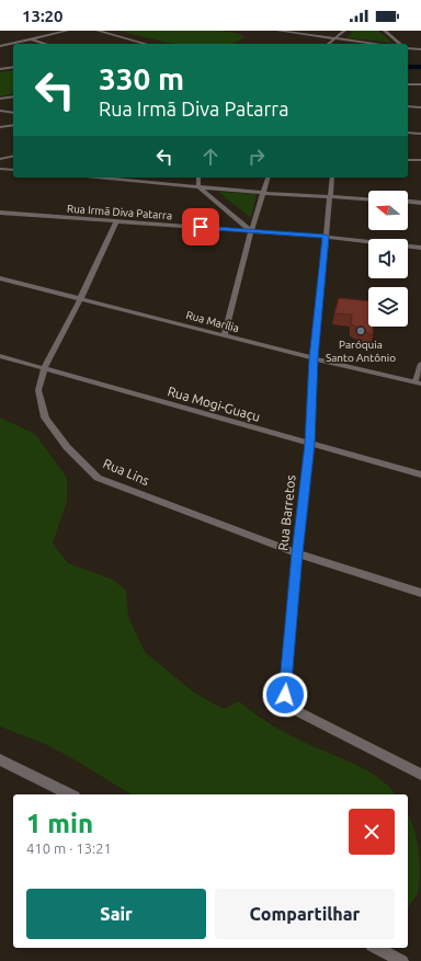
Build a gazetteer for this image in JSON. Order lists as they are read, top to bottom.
{
  "streets": {
    "street": [
      "Rua Irmã Diva Patarra",
      "Rua Marília",
      "Rua Mogi-Guaçu",
      "Rua Lins",
      "Rua Barretos"
    ]
  },
  "crossings": [
    ["Rua Irmã Diva Patarra", "Rua Lins"],
    ["Rua Irmã Diva Patarra", "Rua Barretos"],
    ["Rua Marília", "Rua Lins"],
    ["Rua Marília", "Rua Barretos"],
    ["Rua Mogi-Guaçu", "Rua Lins"],
    ["Rua Mogi-Guaçu", "Rua Barretos"],
    ["Rua Lins", "Rua Barretos"]
  ],
  "places": ["Paróquia Santo Antônio"],
  "north": "left",
  "page": {
    "status": "13:20",
    "turn": ["330 m", "Rua Irmã Diva Patarra"],
    "heading": ["1 min", "410 m · 13:21"],
    "buttons": ["Sair", "Compartilhar"]
  }
}
